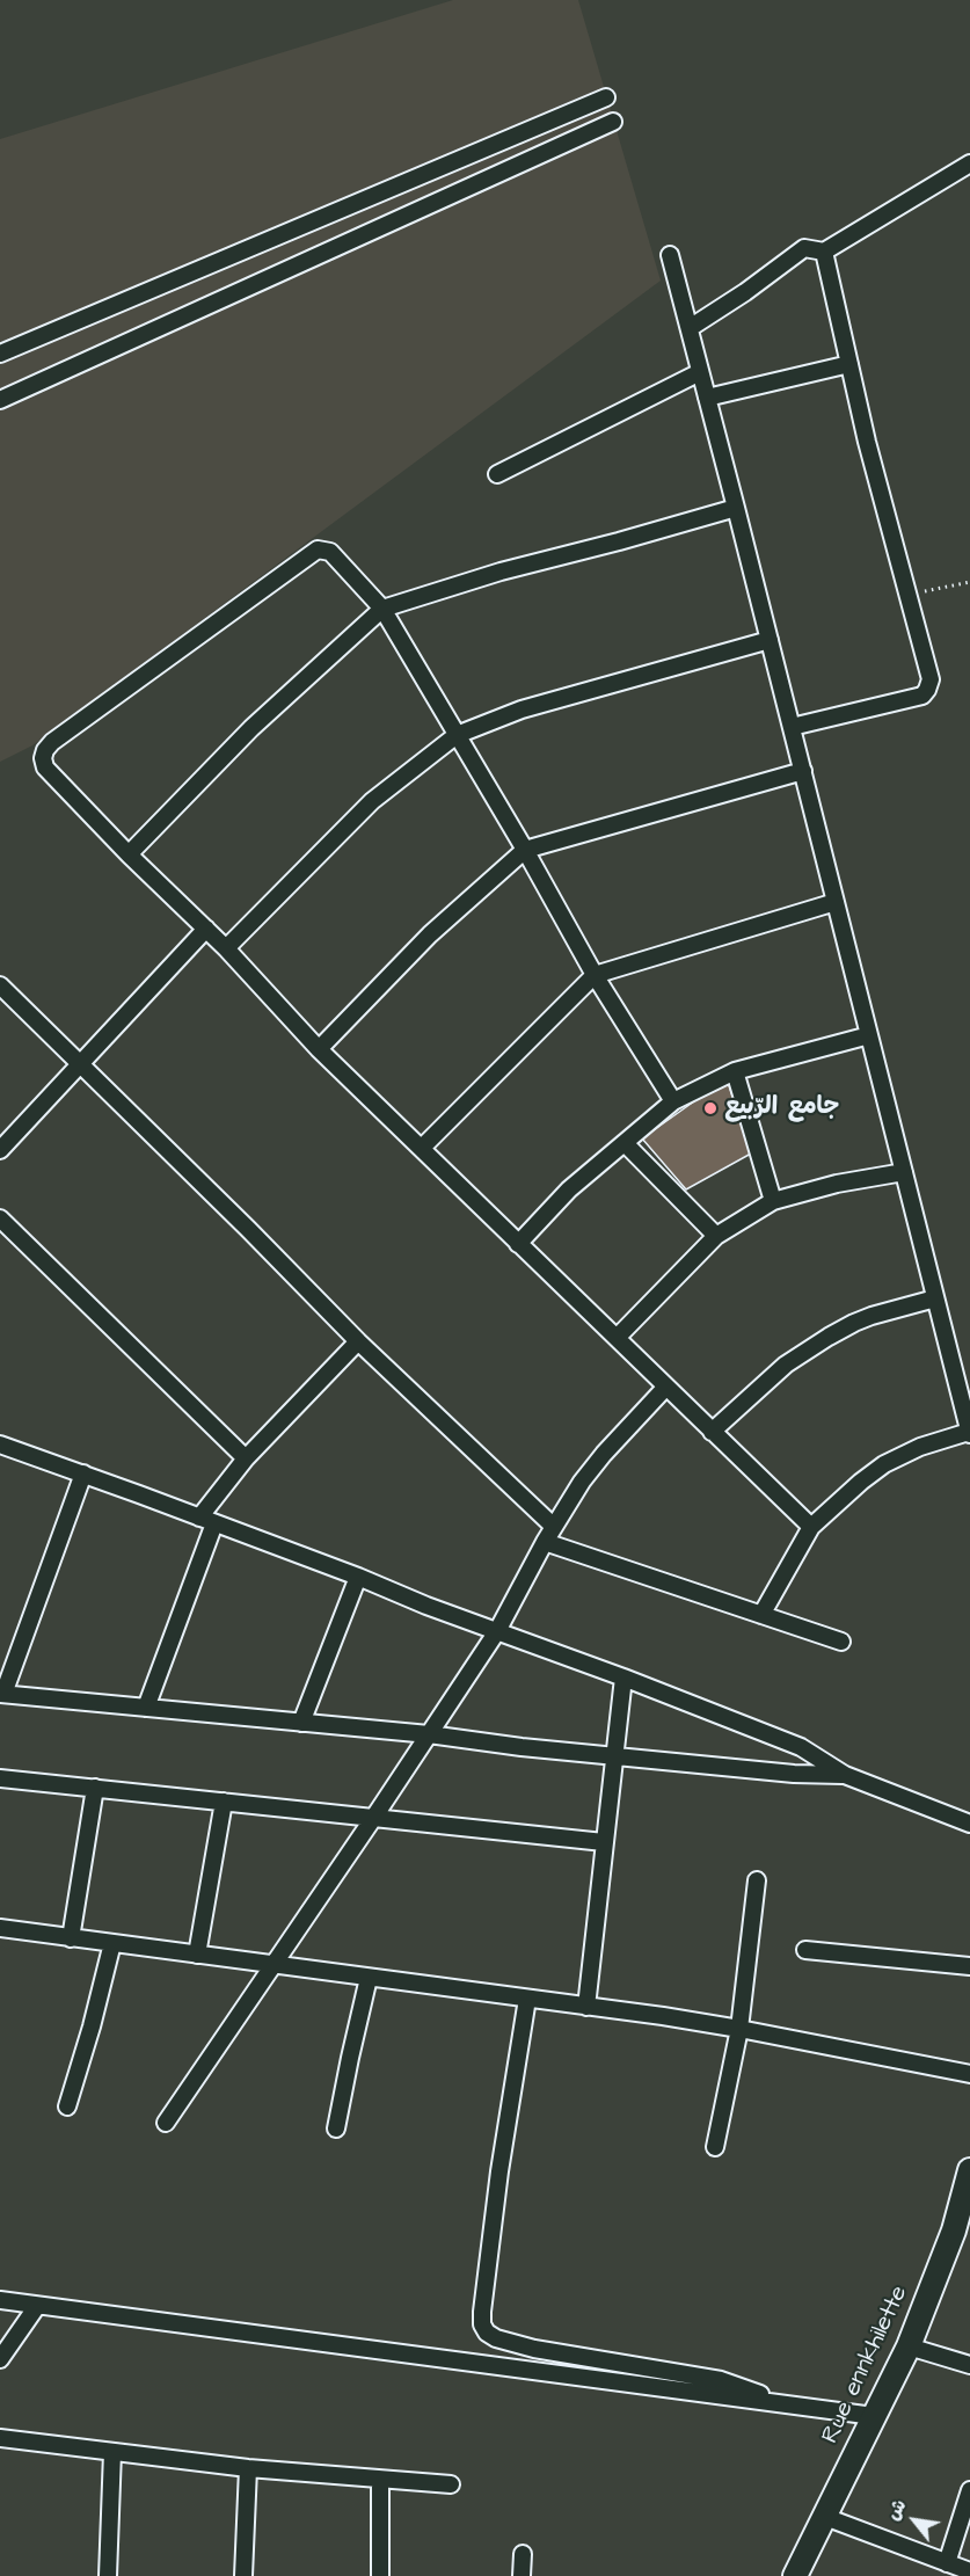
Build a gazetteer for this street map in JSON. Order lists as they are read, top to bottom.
{
  "streets": {
    "street": ["Rue ennkhilette"]
  },
  "places": ["جامع الرّبيع"],
  "north": "top left"
}
